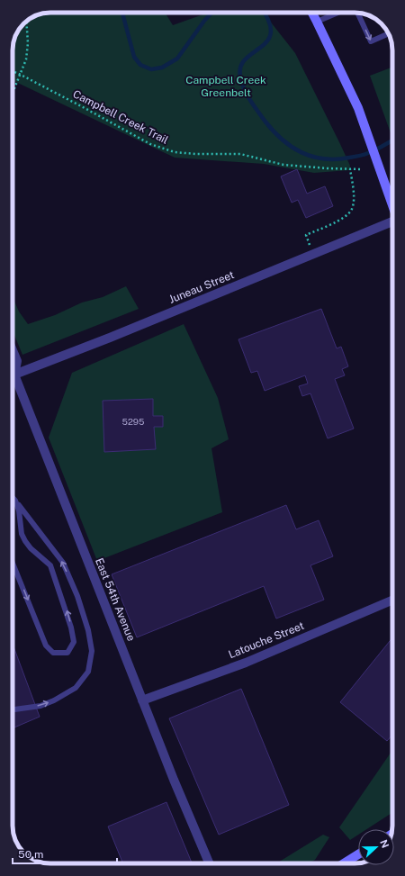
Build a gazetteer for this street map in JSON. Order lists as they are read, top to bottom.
{
  "streets": {
    "street": ["Juneau Street", "East 54th Avenue", "Latouche Street"],
    "path": ["Campbell Creek Trail"]
  },
  "crossings": [
    ["East 54th Avenue", "Latouche Street"]
  ],
  "parks": ["Campbell Creek Greenbelt"],
  "house_numbers": ["5295"],
  "scale_bar": "50 m",
  "north": "right"
}
